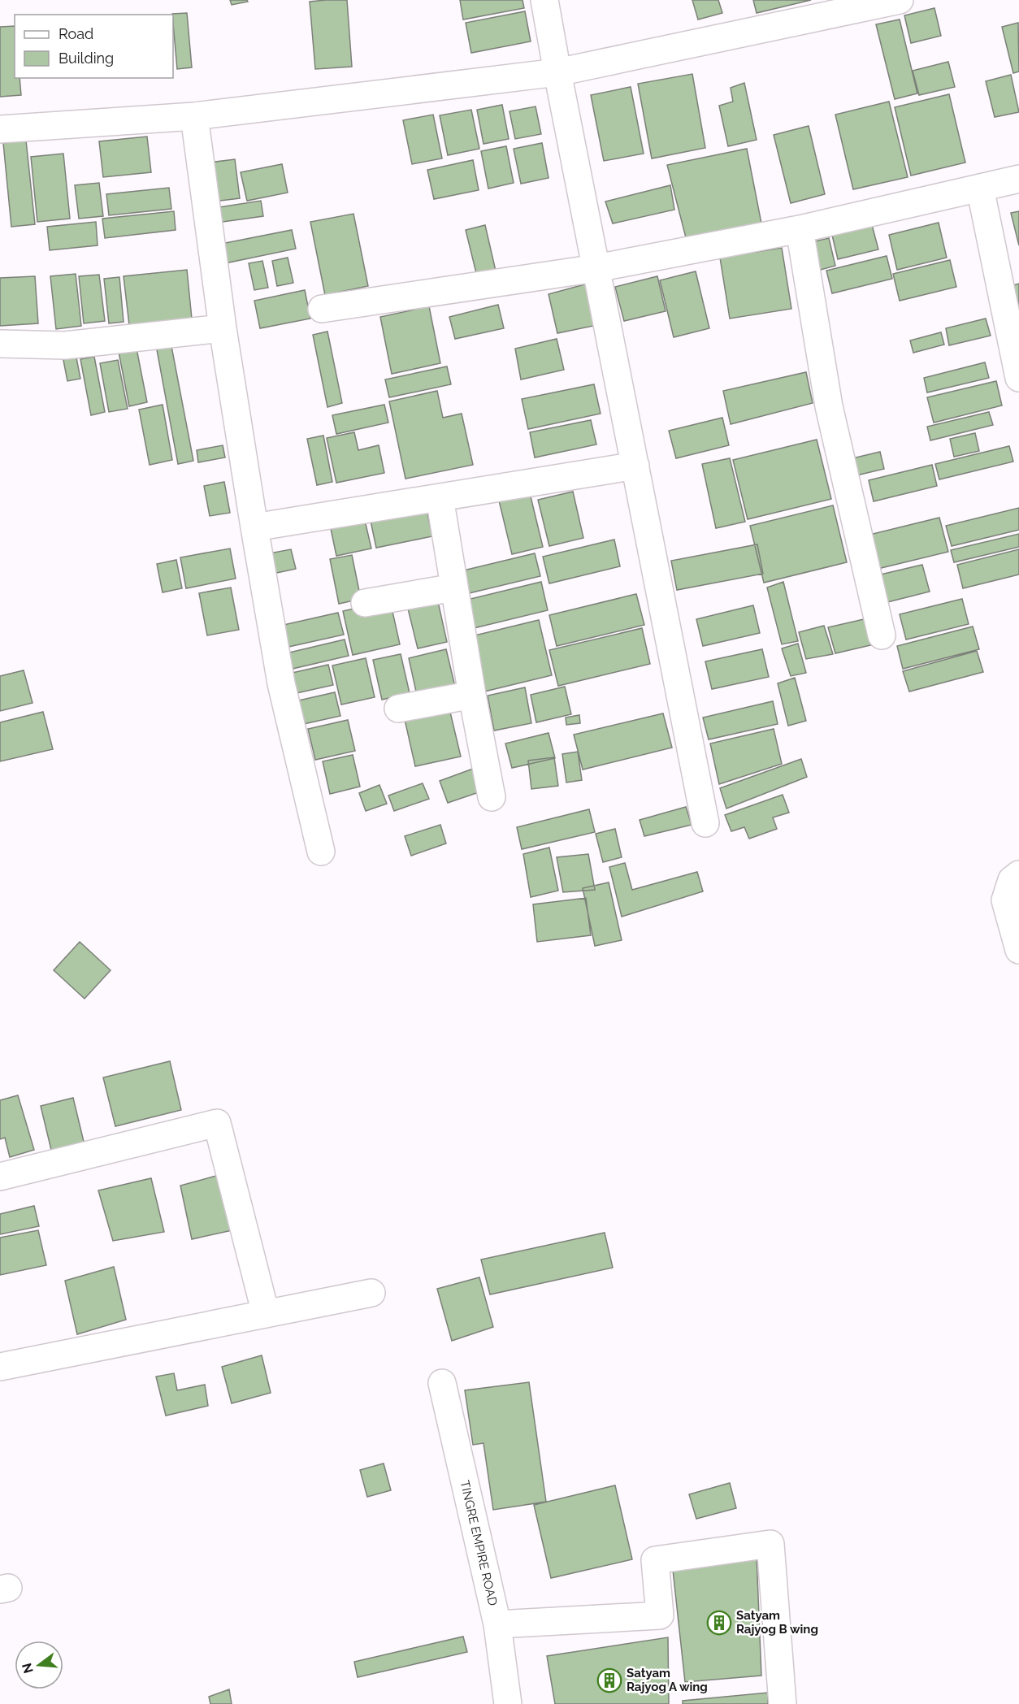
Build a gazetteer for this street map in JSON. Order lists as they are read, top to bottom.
{
  "streets": {
    "street": ["TINGRE EMPIRE ROAD"]
  },
  "places": {
    "building": ["Satyam Rajyog B wing", "Satyam Rajyog A wing"]
  },
  "legend": ["Road", "Building"],
  "north": "left"
}
